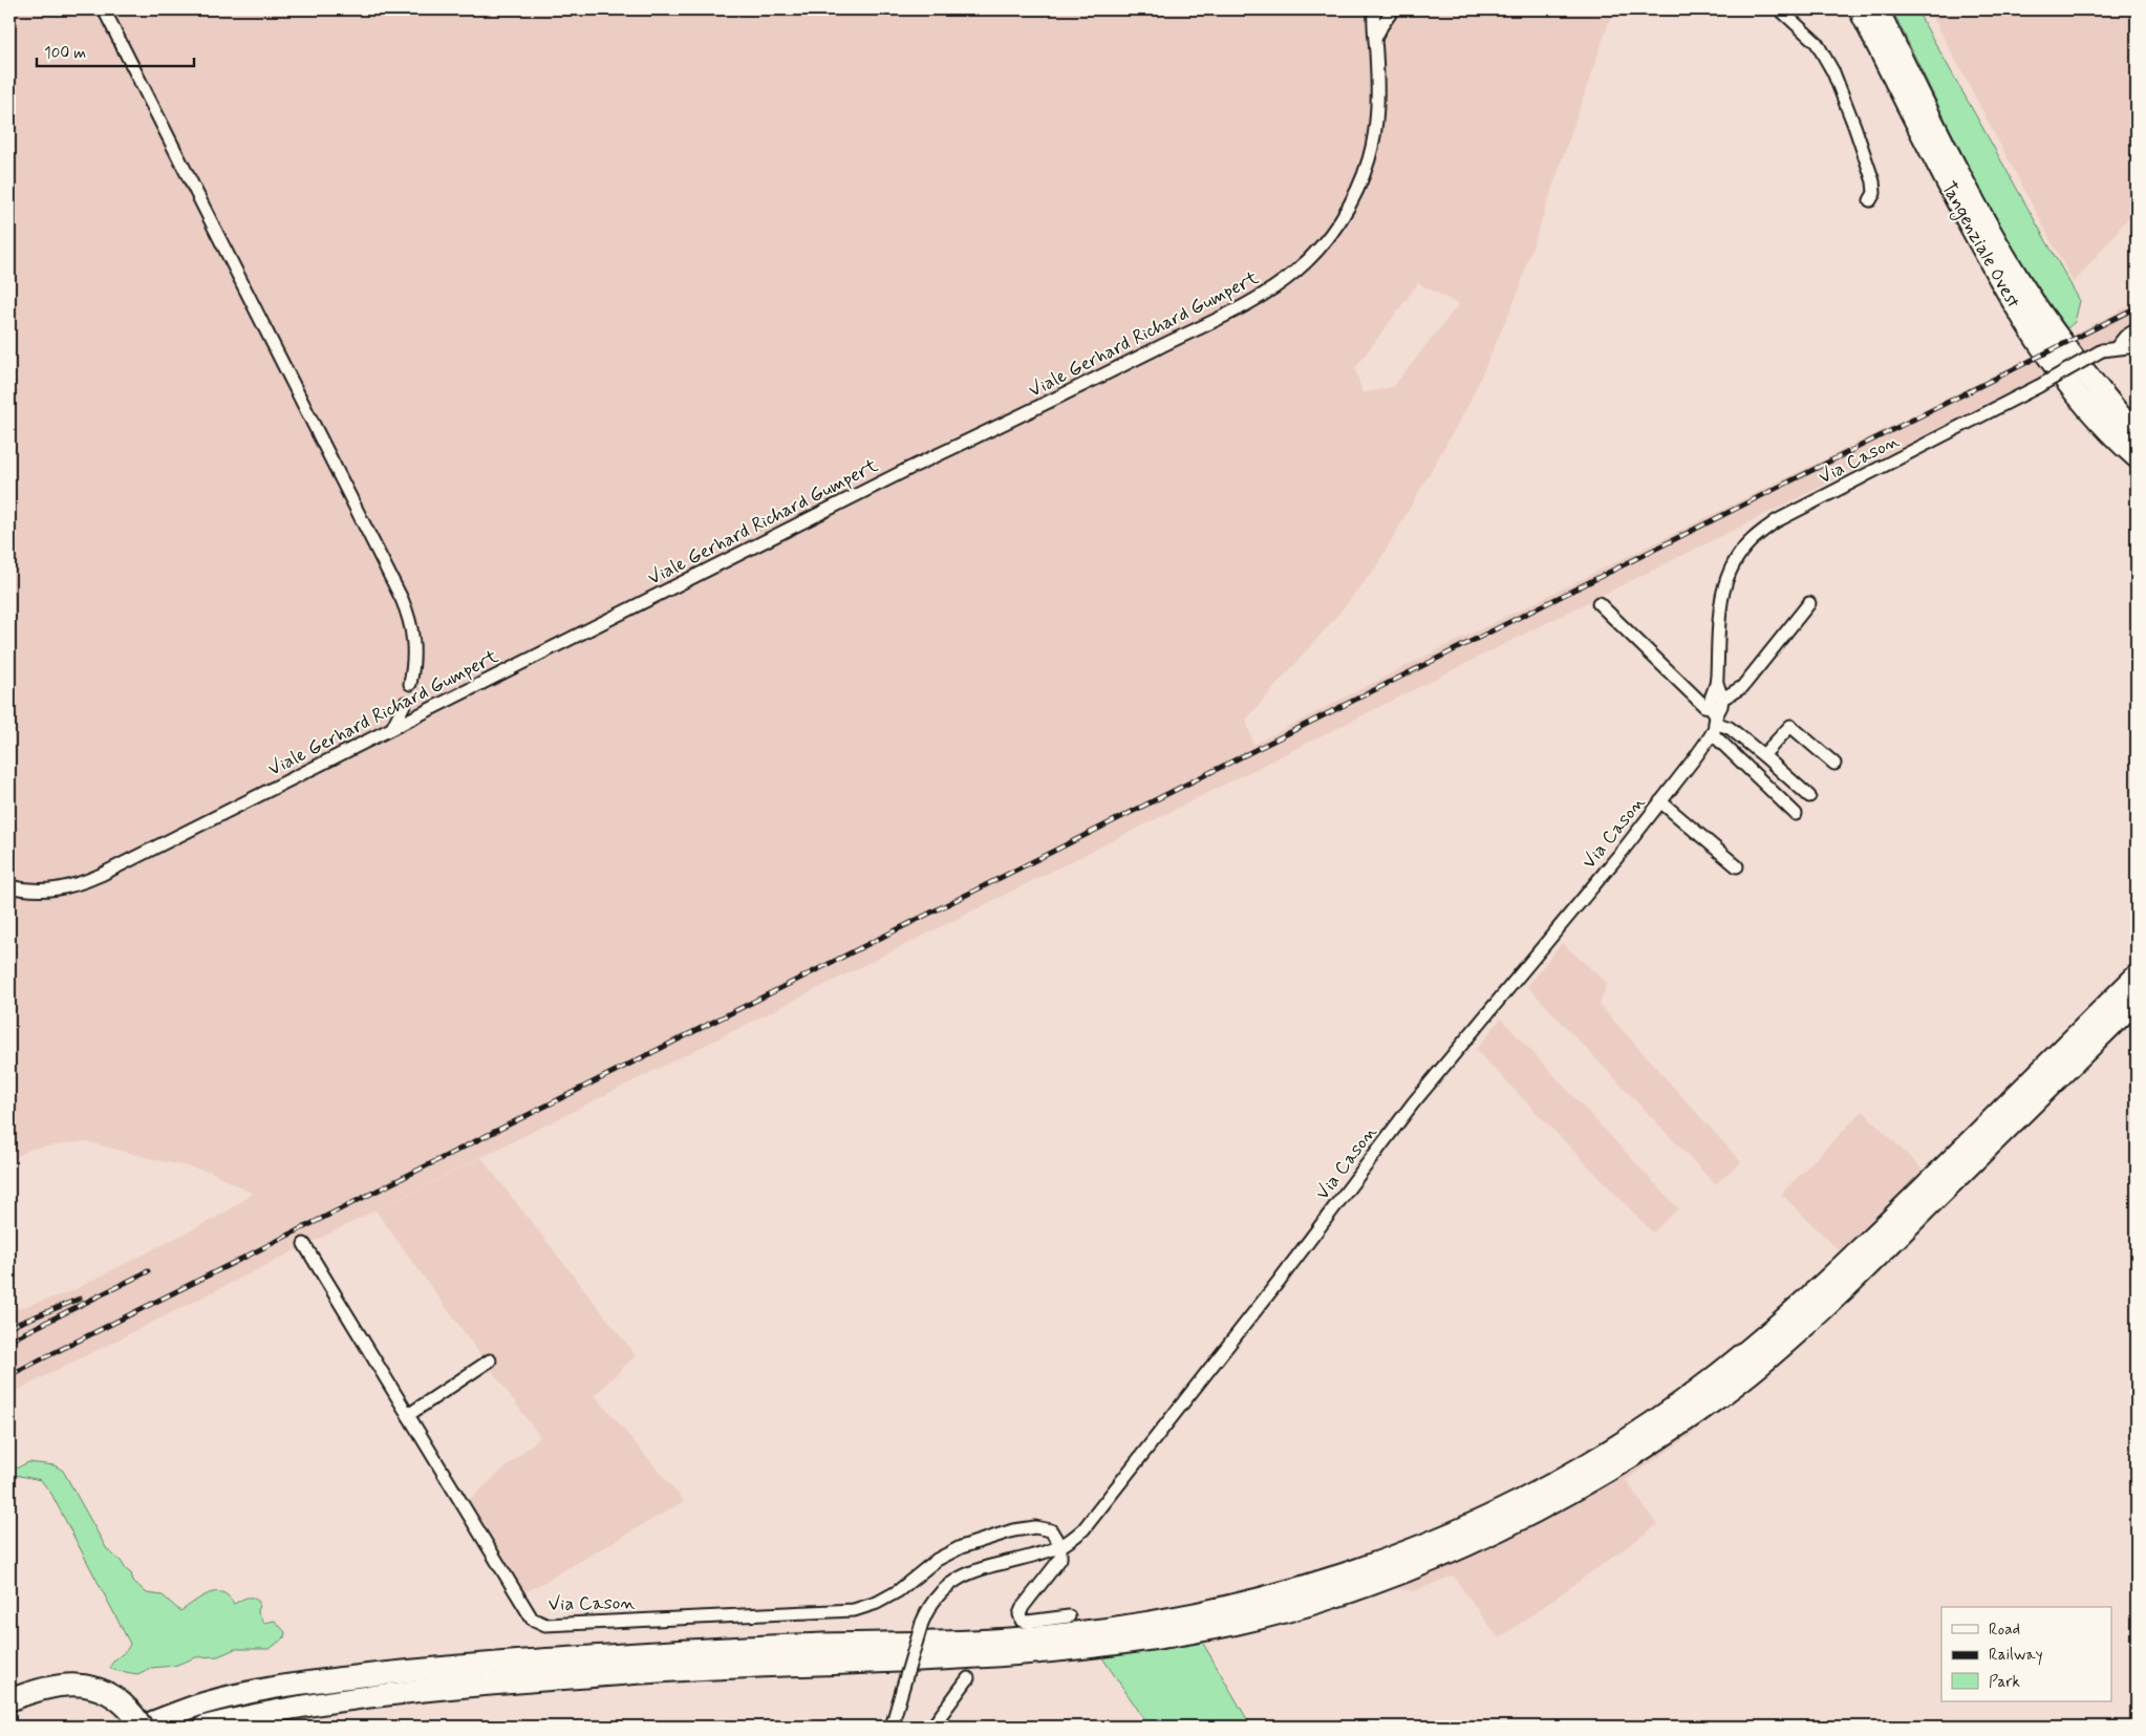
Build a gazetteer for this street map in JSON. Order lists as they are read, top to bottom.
{
  "streets": {
    "highway": ["Tangenziale Ovest"],
    "street": ["Viale Gerhard Richard Gumpert", "Via Cason"]
  },
  "legend": ["Road", "Railway", "Park"],
  "scale_bar": "100 m"
}
